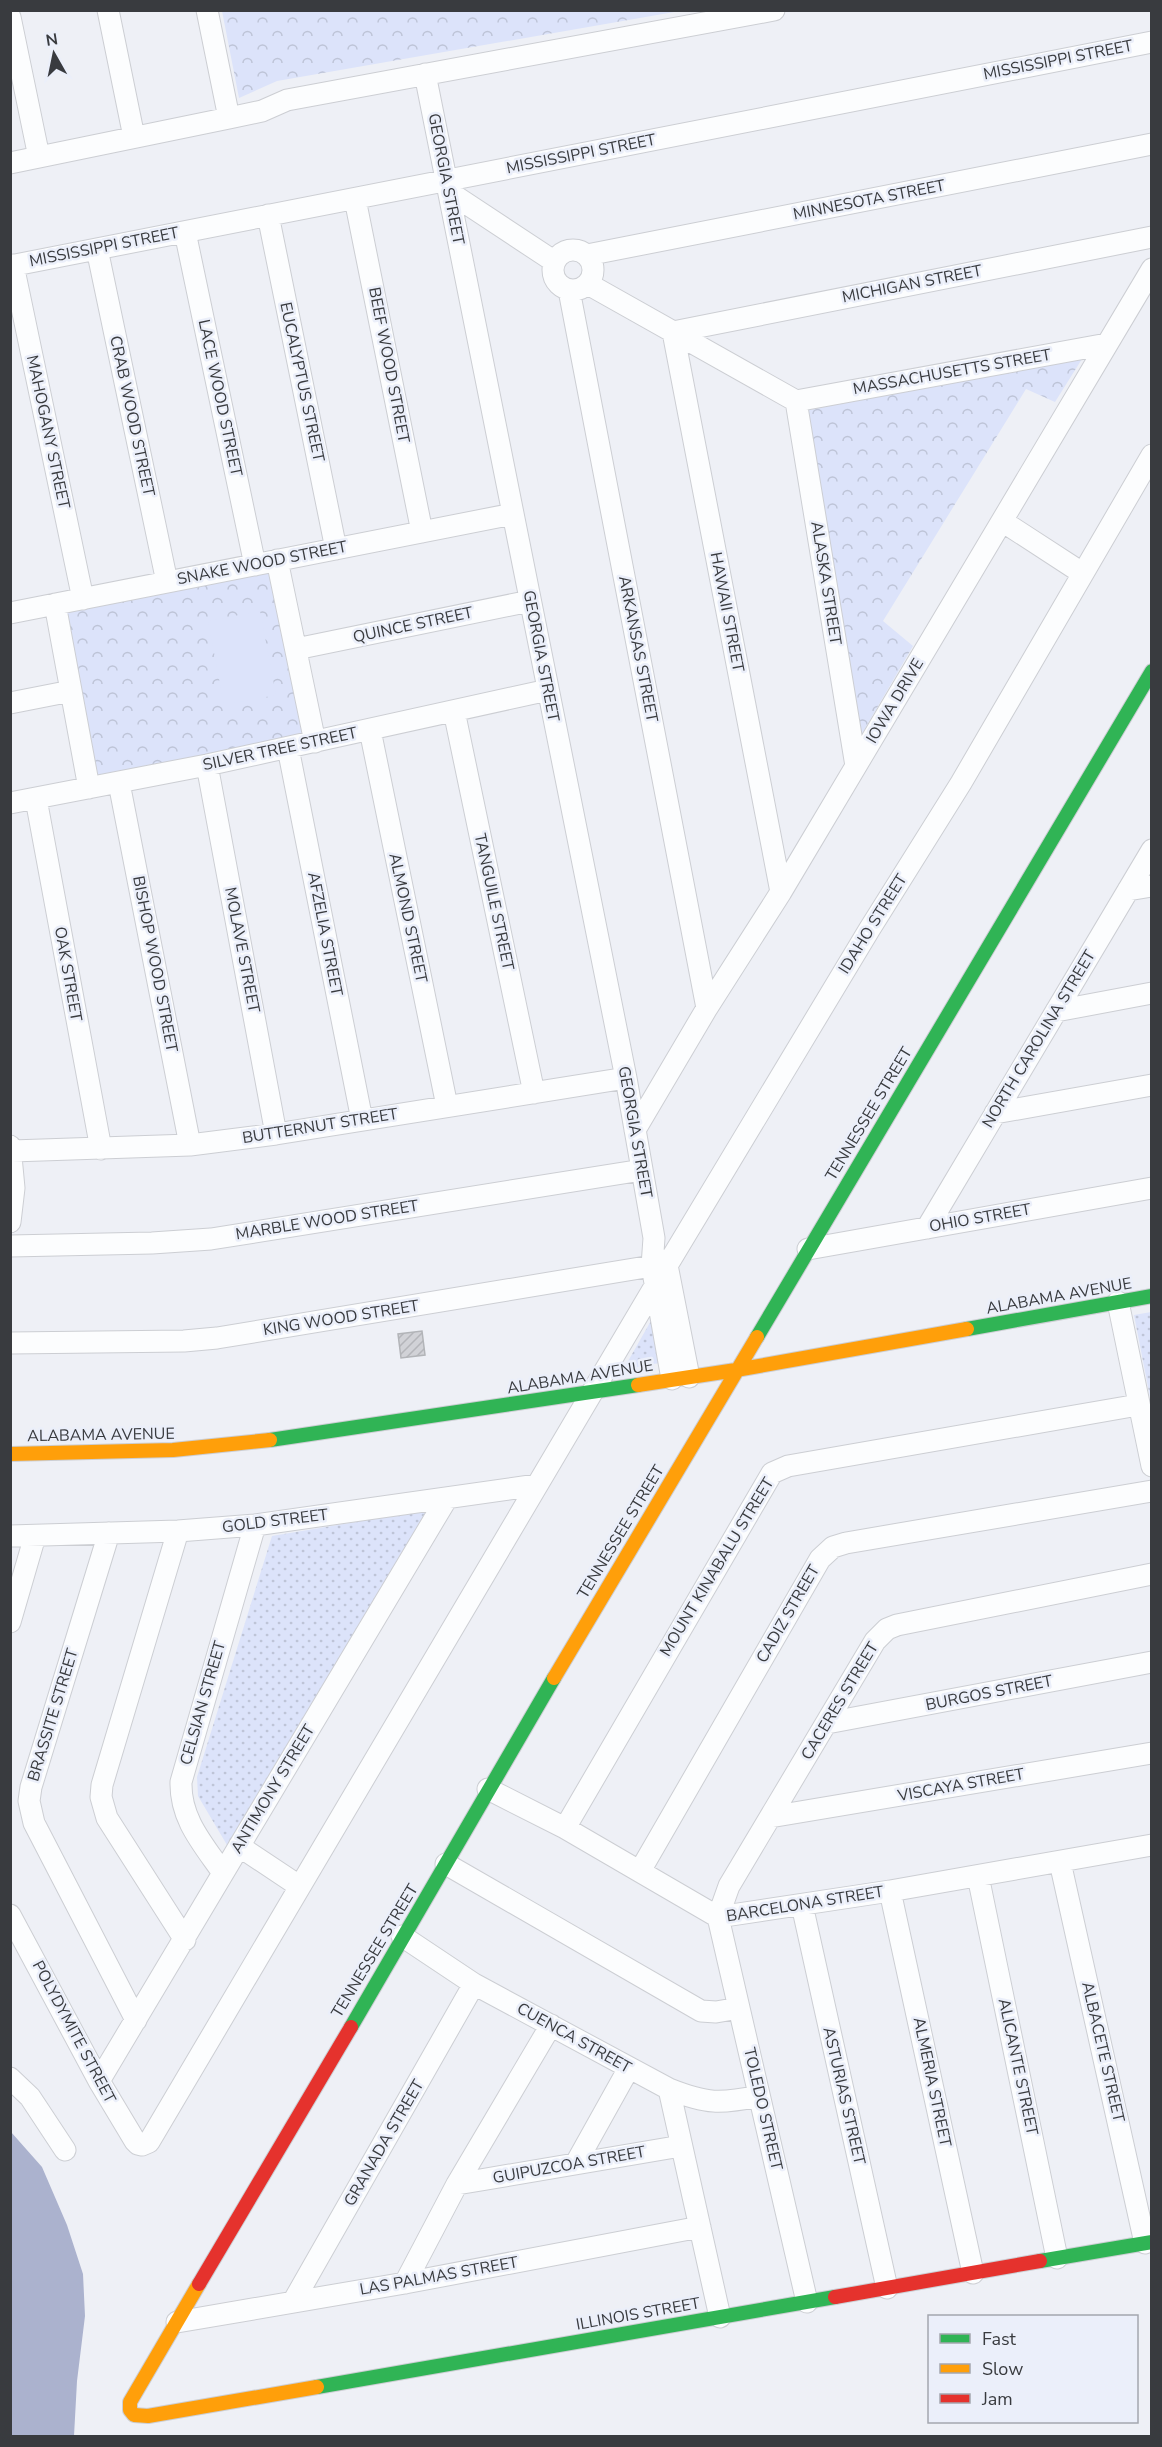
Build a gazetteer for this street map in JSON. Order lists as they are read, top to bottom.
{
  "streets": {
    "street": [
      "MISSISSIPPI STREET",
      "GEORGIA STREET",
      "MINNESOTA STREET",
      "MICHIGAN STREET",
      "BEEF WOOD STREET",
      "MASSACHUSETTS STREET",
      "EUCALYPTUS STREET",
      "LACE WOOD STREET",
      "CRAB WOOD STREET",
      "MAHOGANY STREET",
      "SNAKE WOOD STREET",
      "ALASKA STREET",
      "HAWAII STREET",
      "QUINCE STREET",
      "ARKANSAS STREET",
      "IOWA DRIVE",
      "SILVER TREE STREET",
      "TANGUILE STREET",
      "ALMOND STREET",
      "IDAHO STREET",
      "AFZELIA STREET",
      "MOLAVE STREET",
      "BISHOP WOOD STREET",
      "OAK STREET",
      "NORTH CAROLINA STREET",
      "TENNESSEE STREET",
      "BUTTERNUT STREET",
      "OHIO STREET",
      "MARBLE WOOD STREET",
      "ALABAMA AVENUE",
      "KING WOOD STREET",
      "GOLD STREET",
      "MOUNT KINABALU STREET",
      "CADIZ STREET",
      "BURGOS STREET",
      "CACERES STREET",
      "CELSIAN STREET",
      "BRASSITE STREET",
      "VISCAYA STREET",
      "ANTIMONY STREET",
      "BARCELONA STREET",
      "POLYDYMITE STREET",
      "CUENCA STREET",
      "ALBACETE STREET",
      "ALICANTE STREET",
      "ALMERIA STREET",
      "ASTURIAS STREET",
      "TOLEDO STREET",
      "GRANADA STREET",
      "GUIPUZCOA STREET",
      "LAS PALMAS STREET",
      "ILLINOIS STREET"
    ]
  },
  "crossings": [
    ["MISSISSIPPI STREET", "GEORGIA STREET"],
    ["MISSISSIPPI STREET", "BEEF WOOD STREET"],
    ["MISSISSIPPI STREET", "EUCALYPTUS STREET"],
    ["MISSISSIPPI STREET", "LACE WOOD STREET"],
    ["MISSISSIPPI STREET", "CRAB WOOD STREET"],
    ["MISSISSIPPI STREET", "MAHOGANY STREET"],
    ["GEORGIA STREET", "SNAKE WOOD STREET"],
    ["GEORGIA STREET", "QUINCE STREET"],
    ["GEORGIA STREET", "IOWA DRIVE"],
    ["GEORGIA STREET", "SILVER TREE STREET"],
    ["GEORGIA STREET", "IDAHO STREET"],
    ["GEORGIA STREET", "BUTTERNUT STREET"],
    ["GEORGIA STREET", "MARBLE WOOD STREET"],
    ["GEORGIA STREET", "ALABAMA AVENUE"],
    ["GEORGIA STREET", "KING WOOD STREET"],
    ["MINNESOTA STREET", "ARKANSAS STREET"],
    ["MICHIGAN STREET", "HAWAII STREET"],
    ["BEEF WOOD STREET", "SNAKE WOOD STREET"],
    ["MASSACHUSETTS STREET", "ALASKA STREET"],
    ["MASSACHUSETTS STREET", "IOWA DRIVE"],
    ["EUCALYPTUS STREET", "SNAKE WOOD STREET"],
    ["LACE WOOD STREET", "SNAKE WOOD STREET"],
    ["CRAB WOOD STREET", "SNAKE WOOD STREET"],
    ["MAHOGANY STREET", "SNAKE WOOD STREET"],
    ["ALASKA STREET", "IOWA DRIVE"],
    ["HAWAII STREET", "IOWA DRIVE"],
    ["ARKANSAS STREET", "IOWA DRIVE"],
    ["SILVER TREE STREET", "TANGUILE STREET"],
    ["SILVER TREE STREET", "ALMOND STREET"],
    ["SILVER TREE STREET", "AFZELIA STREET"],
    ["SILVER TREE STREET", "MOLAVE STREET"],
    ["SILVER TREE STREET", "BISHOP WOOD STREET"],
    ["SILVER TREE STREET", "OAK STREET"],
    ["TANGUILE STREET", "BUTTERNUT STREET"],
    ["ALMOND STREET", "BUTTERNUT STREET"],
    ["IDAHO STREET", "ALABAMA AVENUE"],
    ["IDAHO STREET", "KING WOOD STREET"],
    ["IDAHO STREET", "GOLD STREET"],
    ["IDAHO STREET", "POLYDYMITE STREET"],
    ["AFZELIA STREET", "BUTTERNUT STREET"],
    ["MOLAVE STREET", "BUTTERNUT STREET"],
    ["BISHOP WOOD STREET", "BUTTERNUT STREET"],
    ["OAK STREET", "BUTTERNUT STREET"],
    ["NORTH CAROLINA STREET", "OHIO STREET"],
    ["TENNESSEE STREET", "OHIO STREET"],
    ["TENNESSEE STREET", "ALABAMA AVENUE"],
    ["TENNESSEE STREET", "BARCELONA STREET"],
    ["TENNESSEE STREET", "CUENCA STREET"],
    ["TENNESSEE STREET", "LAS PALMAS STREET"],
    ["TENNESSEE STREET", "ILLINOIS STREET"],
    ["GOLD STREET", "CELSIAN STREET"],
    ["GOLD STREET", "BRASSITE STREET"],
    ["GOLD STREET", "ANTIMONY STREET"],
    ["MOUNT KINABALU STREET", "BARCELONA STREET"],
    ["CADIZ STREET", "BARCELONA STREET"],
    ["BURGOS STREET", "CACERES STREET"],
    ["CACERES STREET", "VISCAYA STREET"],
    ["CACERES STREET", "BARCELONA STREET"],
    ["CACERES STREET", "TOLEDO STREET"],
    ["CELSIAN STREET", "ANTIMONY STREET"],
    ["BRASSITE STREET", "ANTIMONY STREET"],
    ["ANTIMONY STREET", "POLYDYMITE STREET"],
    ["BARCELONA STREET", "ALBACETE STREET"],
    ["BARCELONA STREET", "ALICANTE STREET"],
    ["BARCELONA STREET", "ALMERIA STREET"],
    ["BARCELONA STREET", "ASTURIAS STREET"],
    ["BARCELONA STREET", "TOLEDO STREET"],
    ["CUENCA STREET", "TOLEDO STREET"],
    ["CUENCA STREET", "GRANADA STREET"],
    ["ALBACETE STREET", "ILLINOIS STREET"],
    ["ALICANTE STREET", "ILLINOIS STREET"],
    ["ALMERIA STREET", "ILLINOIS STREET"],
    ["ASTURIAS STREET", "ILLINOIS STREET"],
    ["TOLEDO STREET", "ILLINOIS STREET"],
    ["GRANADA STREET", "LAS PALMAS STREET"]
  ],
  "legend": ["Fast", "Slow", "Jam"],
  "north": "top"
}
